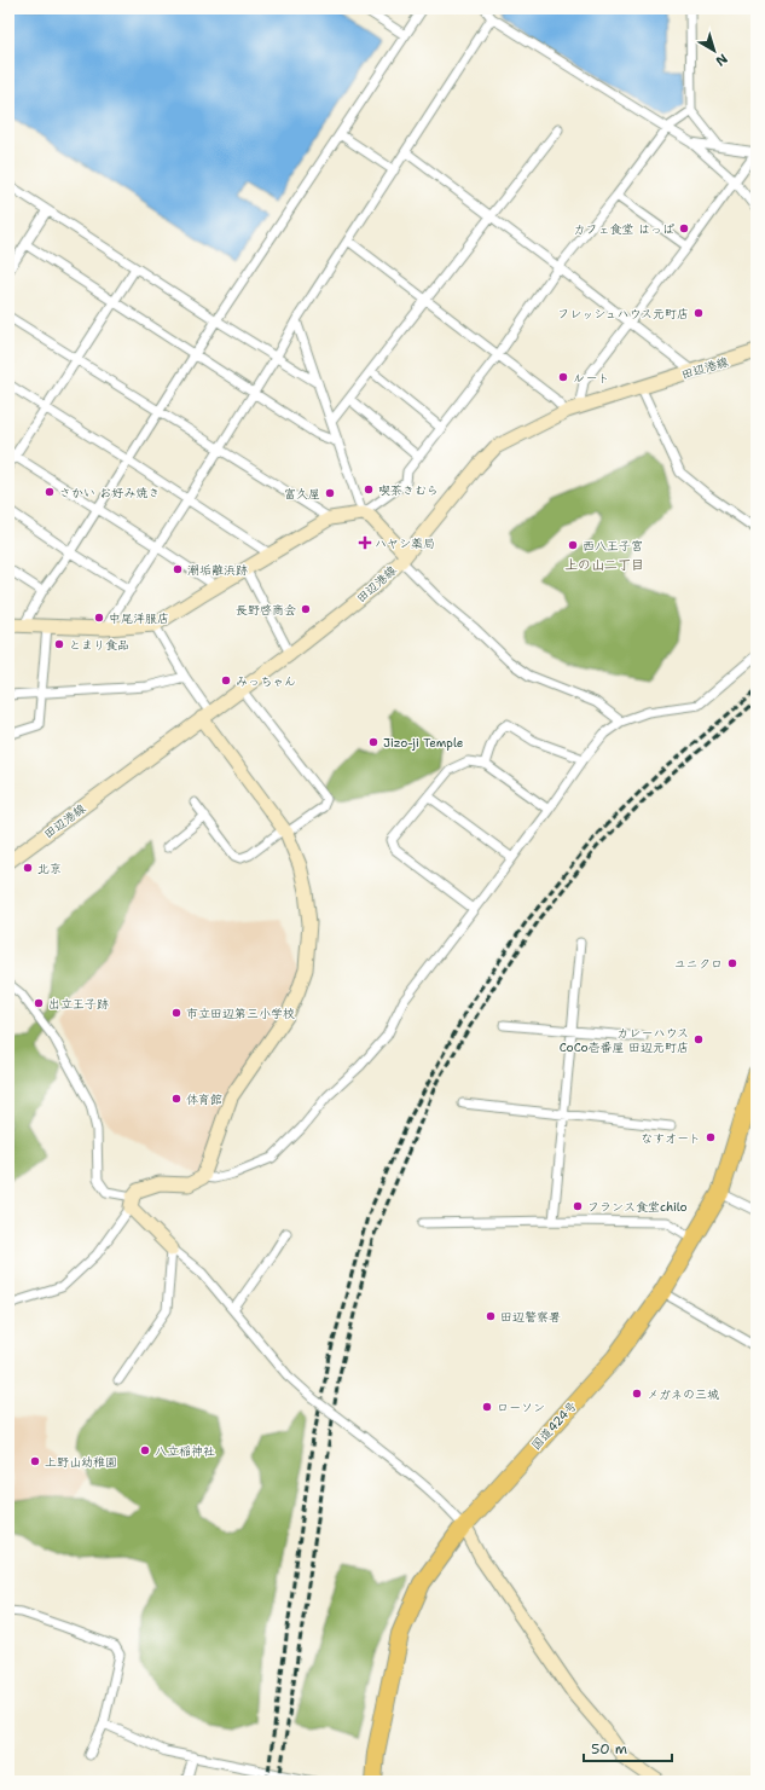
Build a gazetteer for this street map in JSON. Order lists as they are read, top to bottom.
{
  "streets": {
    "highway": ["国道424号"],
    "street": ["田辺港線"]
  },
  "districts": ["上の山二丁目"],
  "places": {
    "other": [
      "カフェ食堂 はっぱ",
      "フレッシュハウス元町店",
      "ルート",
      "喫茶きむら",
      "さかい お好み焼き",
      "富久屋",
      "西八王子宮",
      "潮垢離浜跡",
      "長野啓商会",
      "中尾洋服店",
      "とまり食品",
      "みっちゃん",
      "Jizo-ji Temple",
      "北京",
      "ユニクロ",
      "出立王子跡",
      "市立田辺第三小学校",
      "カレーハウス CoCo壱番屋 田辺元町店",
      "体育館",
      "なすオート",
      "フランス食堂chilo",
      "田辺警察署",
      "メガネの三城",
      "ローソン",
      "八立稲神社",
      "上野山幼稚園"
    ],
    "health": ["ハヤシ薬局"]
  },
  "scale_bar": "50 m",
  "north": "bottom right"
}
